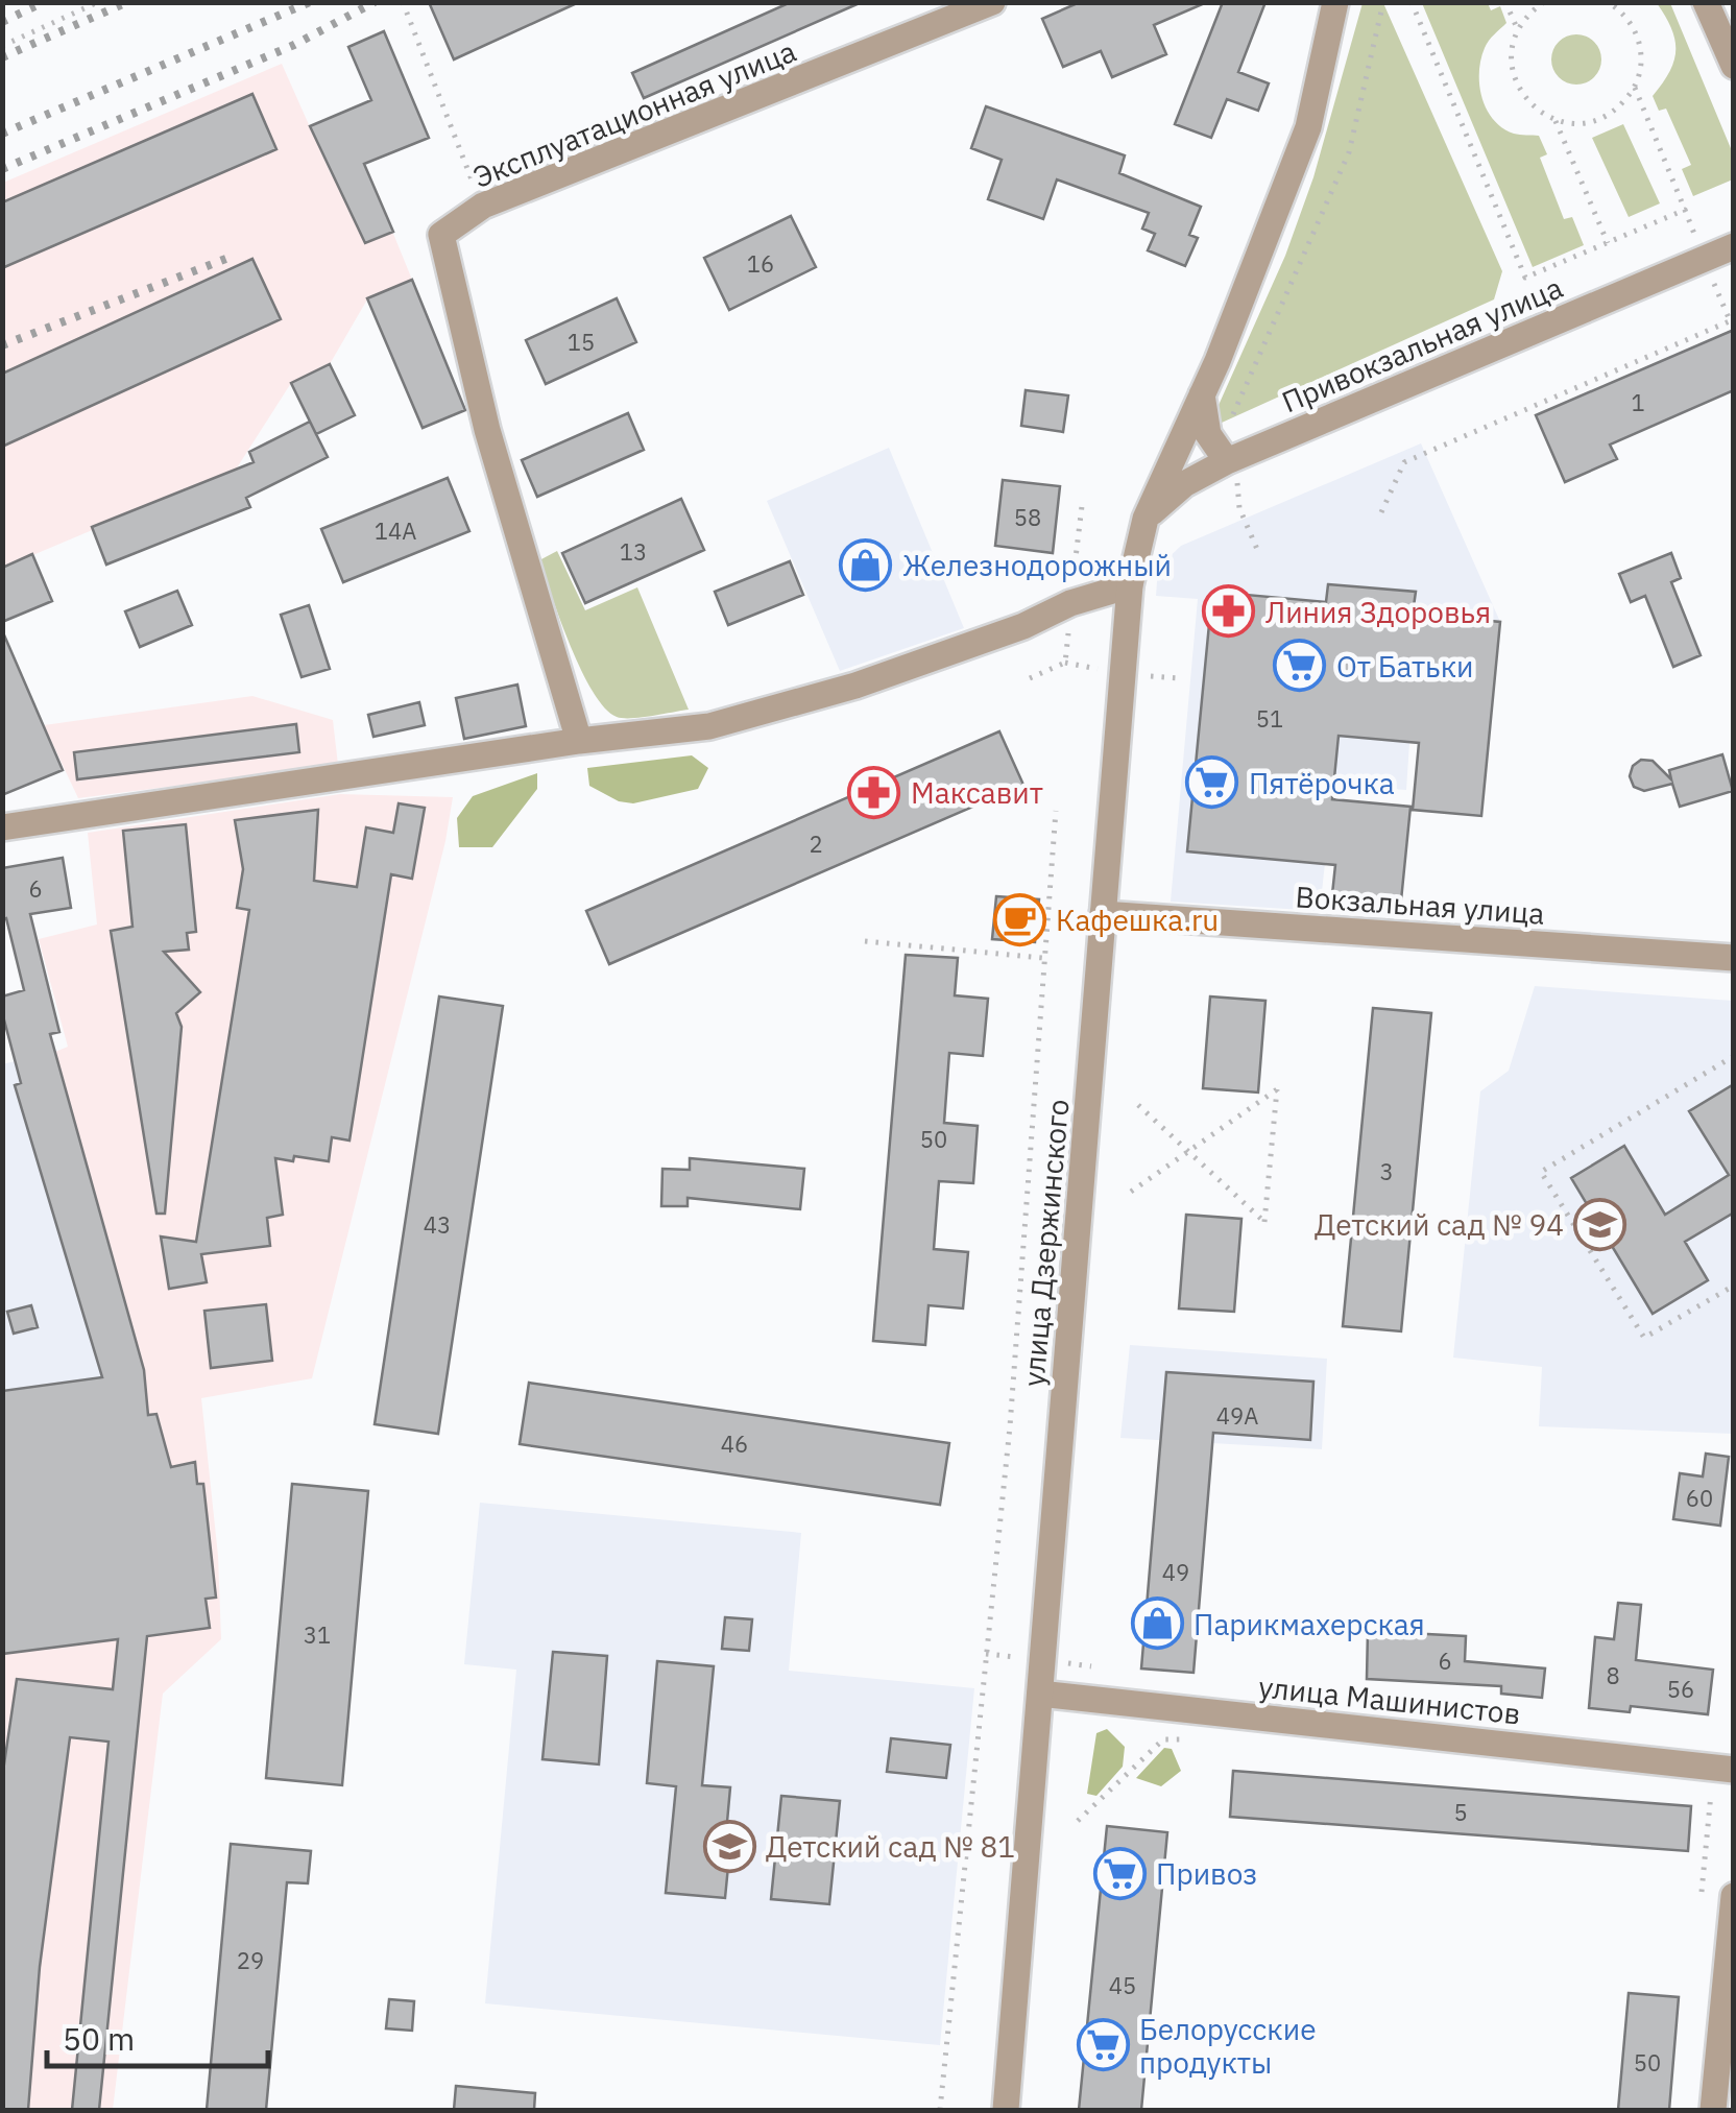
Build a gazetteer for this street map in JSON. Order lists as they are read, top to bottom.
{
  "streets": {
    "street": [
      "Эксплуатационная улица",
      "Привокзальная улица",
      "Вокзальная улица",
      "улица Дзержинского",
      "улица Машинистов"
    ]
  },
  "crossings": [
    ["Привокзальная улица", "улица Дзержинского"],
    ["Вокзальная улица", "улица Дзержинского"],
    ["улица Дзержинского", "улица Машинистов"]
  ],
  "places": {
    "shop": ["Железнодорожный", "Парикмахерская"],
    "pharmacy": ["Линия Здоровья", "Максавит"],
    "supermarket": [
      "От Батьки",
      "Пятёрочка",
      "Привоз",
      "Белорусские продукты"
    ],
    "cafe": ["Кафешка.ru"],
    "school or university": ["Детский сад № 94", "Детский сад № 81"]
  },
  "house_numbers": [
    "16",
    "15",
    "1",
    "58",
    "14А",
    "13",
    "51",
    "2",
    "6",
    "50",
    "3",
    "43",
    "49А",
    "46",
    "60",
    "49",
    "31",
    "6",
    "8",
    "56",
    "5",
    "29",
    "45",
    "50"
  ],
  "scale_bar": "50 m"
}
